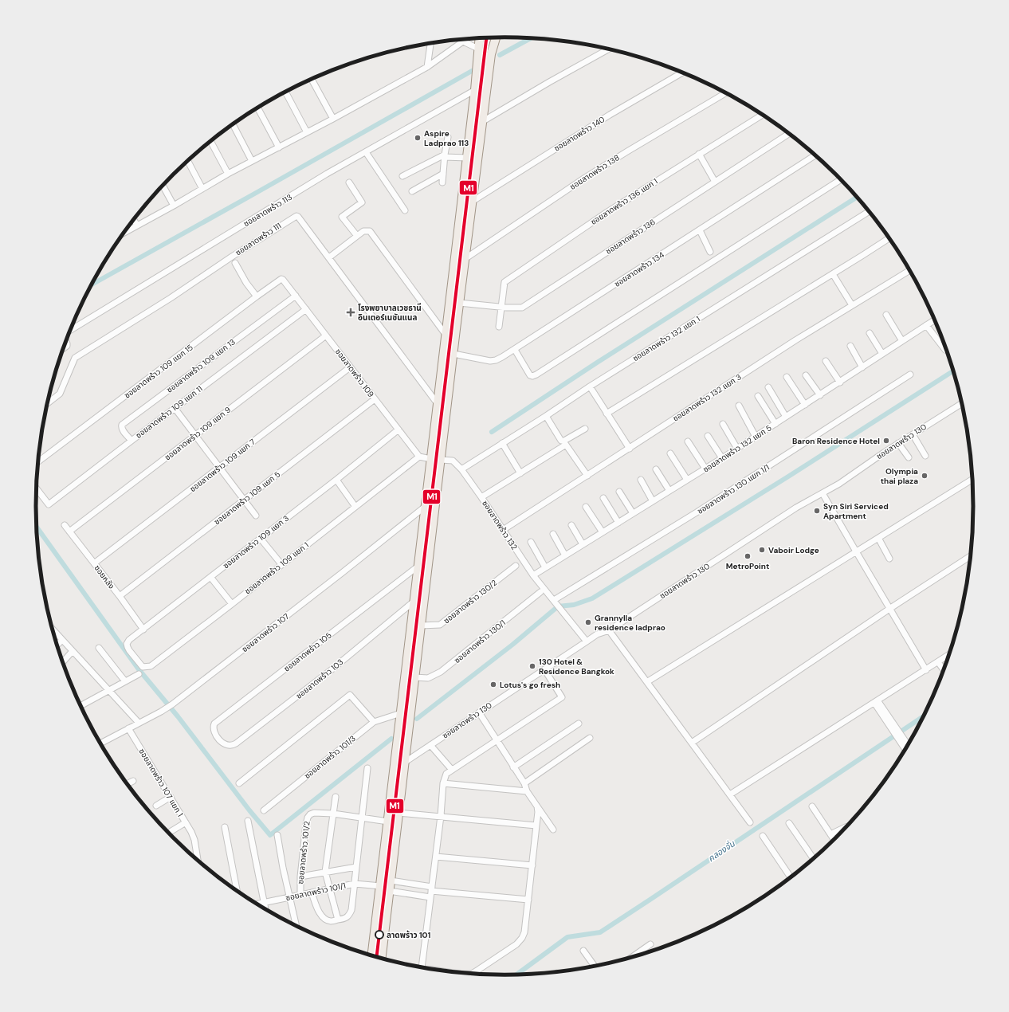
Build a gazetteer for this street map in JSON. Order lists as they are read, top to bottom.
{
  "streets": {
    "street": [
      "ซอยลาดพร้าว 140",
      "ซอยลาดพร้าว 138",
      "ซอยลาดพร้าว 136 แยก 1",
      "ซอยลาดพร้าว 113",
      "ซอยลาดพร้าว 136",
      "ซอยลาดพร้าว 111",
      "ซอยลาดพร้าว 134",
      "ซอยลาดพร้าว 132 แยก 1",
      "ซอยลาดพร้าว 109 แยก 13",
      "ซอยลาดพร้าว 109 แยก 15",
      "ซอยลาดพร้าว 109",
      "ซอยลาดพร้าว 132 แยก 3",
      "ซอยลาดพร้าว 109 แยก 11",
      "ซอยลาดพร้าว 109 แยก 9",
      "ซอยลาดพร้าว 130",
      "ซอยลาดพร้าว 132 แยก 5",
      "ซอยลาดพร้าว 109 แยก 7",
      "ซอยลาดพร้าว 130 แยก 1/1",
      "ซอยลาดพร้าว 109 แยก 5",
      "ซอยลาดพร้าว 132",
      "ซอยลาดพร้าว 109 แยก 3",
      "ซอยลาดพร้าว 109 แยก 1",
      "ซอยหลัง",
      "ซอยลาดพร้าว 130/2",
      "ซอยลาดพร้าว 107",
      "ซอยลาดพร้าว 130/1",
      "ซอยลาดพร้าว 105",
      "ซอยลาดพร้าว 103",
      "ซอยลาดพร้าว 101/3",
      "ซอยลาดพร้าว 107 แยก 1",
      "ซอยลาดพร้าว 101/2",
      "ซอยลาดพร้าว 101/1"
    ]
  },
  "crossings": [
    ["ซอยลาดพร้าว 136 แยก 1", "ซอยลาดพร้าว 136"],
    ["ซอยลาดพร้าว 132 แยก 1", "ซอยลาดพร้าว 132"],
    ["ซอยลาดพร้าว 109 แยก 13", "ซอยลาดพร้าว 109"],
    ["ซอยลาดพร้าว 109 แยก 13", "ซอยลาดพร้าว 109 แยก 11"],
    ["ซอยลาดพร้าว 109 แยก 15", "ซอยลาดพร้าว 109"],
    ["ซอยลาดพร้าว 109", "ซอยลาดพร้าว 109 แยก 11"],
    ["ซอยลาดพร้าว 109", "ซอยลาดพร้าว 109 แยก 9"],
    ["ซอยลาดพร้าว 109", "ซอยลาดพร้าว 109 แยก 7"],
    ["ซอยลาดพร้าว 109", "ซอยลาดพร้าว 109 แยก 5"],
    ["ซอยลาดพร้าว 109", "ซอยลาดพร้าว 109 แยก 3"],
    ["ซอยลาดพร้าว 109", "ซอยลาดพร้าว 109 แยก 1"],
    ["ซอยลาดพร้าว 132 แยก 3", "ซอยลาดพร้าว 132"],
    ["ซอยลาดพร้าว 109 แยก 9", "ซอยหลัง"],
    ["ซอยลาดพร้าว 130", "ซอยลาดพร้าว 132"],
    ["ซอยลาดพร้าว 132 แยก 5", "ซอยลาดพร้าว 132"],
    ["ซอยลาดพร้าว 109 แยก 7", "ซอยหลัง"],
    ["ซอยลาดพร้าว 130 แยก 1/1", "ซอยลาดพร้าว 132"],
    ["ซอยลาดพร้าว 109 แยก 5", "ซอยหลัง"],
    ["ซอยลาดพร้าว 109 แยก 3", "ซอยลาดพร้าว 109 แยก 1"],
    ["ซอยลาดพร้าว 109 แยก 3", "ซอยหลัง"],
    ["ซอยลาดพร้าว 107", "ซอยลาดพร้าว 107 แยก 1"],
    ["ซอยลาดพร้าว 105", "ซอยลาดพร้าว 103"],
    ["ซอยลาดพร้าว 101/2", "ซอยลาดพร้าว 101/1"]
  ],
  "water": ["คลองจั่น"],
  "places": {
    "other": [
      "Aspire Ladprao 113",
      "Baron Residence Hotel",
      "Olympia thai plaza",
      "Syn Siri Serviced Apartment",
      "Vaboir Lodge",
      "MetroPoint",
      "Grannylla residence ladprao",
      "130 Hotel & Residence Bangkok",
      "Lotus's go fresh",
      "ลาดพร้าว 101"
    ],
    "health": ["โรงพยาบาลเวชธานี อินเตอร์เนชันแนล"]
  },
  "lines": ["transit line M1"]
}
